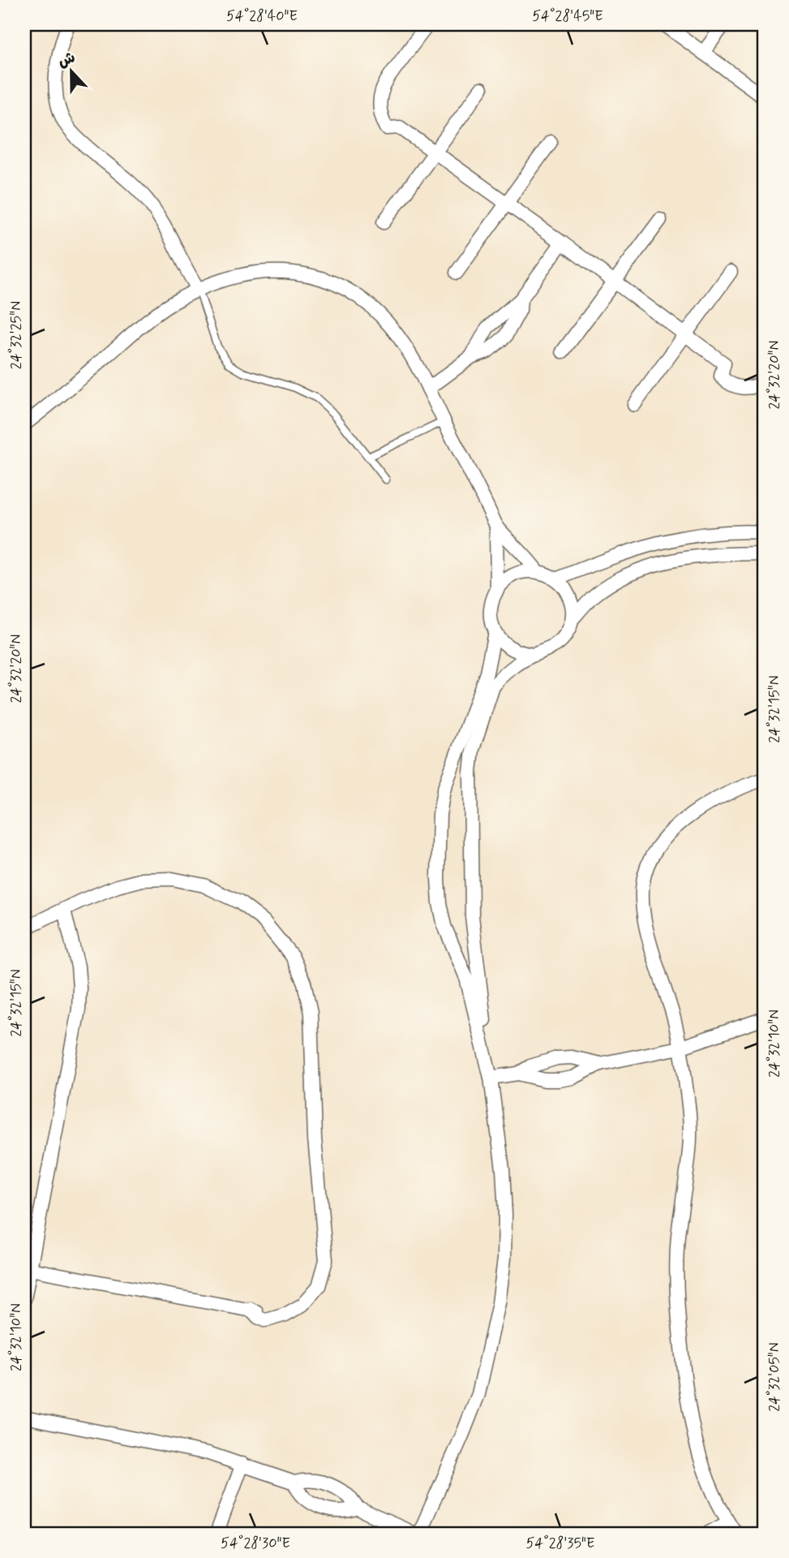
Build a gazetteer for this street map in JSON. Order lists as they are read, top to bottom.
{
  "north": "top",
  "coordinates": [
    "54°28'40\"E",
    "54°28'45\"E",
    "24°32'25\"N",
    "24°32'20\"N",
    "24°32'15\"N",
    "24°32'10\"N",
    "24°32'05\"N",
    "54°28'30\"E",
    "54°28'35\"E"
  ]
}
